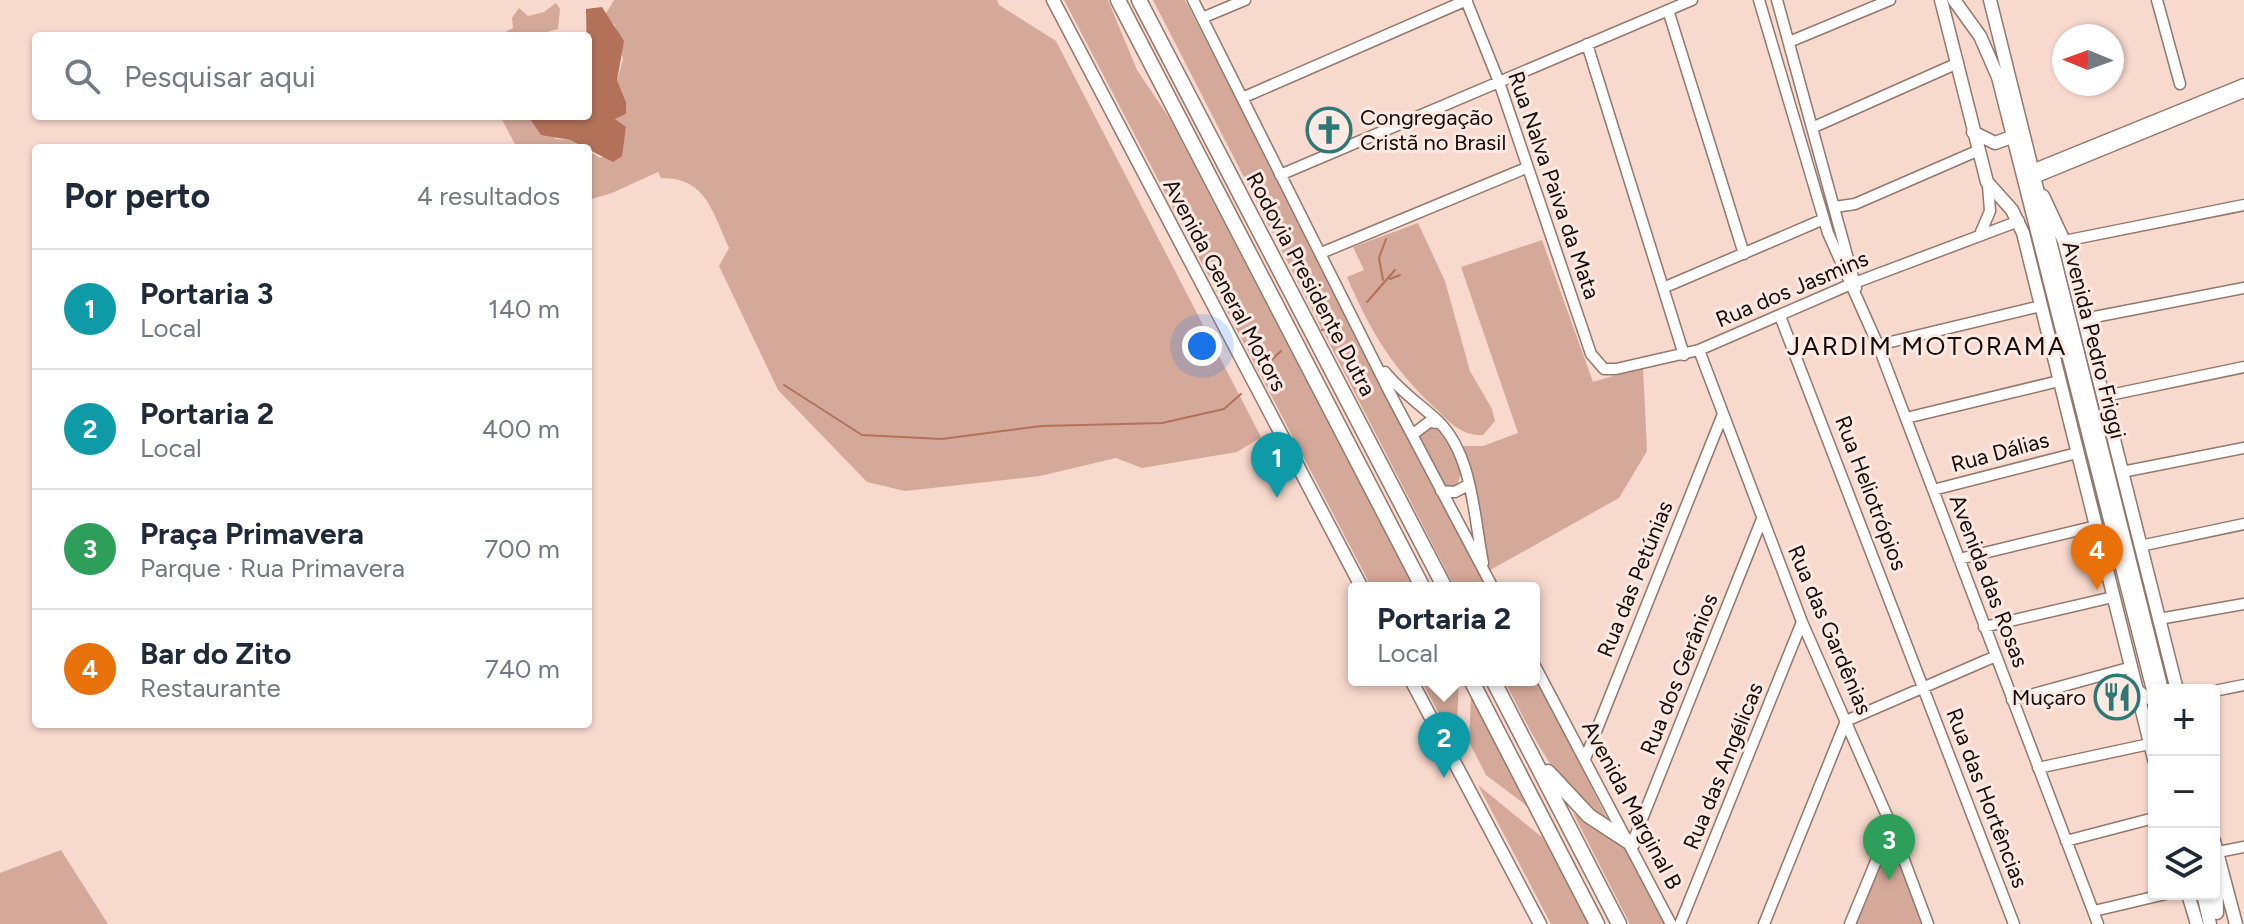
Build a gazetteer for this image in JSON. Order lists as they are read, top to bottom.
{
  "streets": {
    "highway": ["Rodovia Presidente Dutra"],
    "main road": ["Avenida General Motors", "Avenida Pedro Friggi"],
    "street": [
      "Rua Nalva Paiva da Mata",
      "Rua dos Jasmins",
      "Rua Dálias",
      "Rua Heliotrópios",
      "Rua das Petúnias",
      "Avenida das Rosas",
      "Rua das Gardênias",
      "Rua dos Gerânios",
      "Rua das Angélicas",
      "Rua das Hortências",
      "Avenida Marginal B"
    ]
  },
  "crossings": [
    ["Rua Nalva Paiva da Mata", "Rua dos Jasmins"],
    ["Rua dos Jasmins", "Rua Heliotrópios"],
    ["Rua dos Jasmins", "Avenida das Rosas"],
    ["Rua dos Jasmins", "Rua das Gardênias"],
    ["Rua Dálias", "Avenida das Rosas"],
    ["Rua Heliotrópios", "Rua das Hortências"],
    ["Rua das Petúnias", "Rua das Gardênias"],
    ["Rua das Petúnias", "Avenida Marginal B"],
    ["Rua das Gardênias", "Rua dos Gerânios"],
    ["Rua das Gardênias", "Rua das Angélicas"],
    ["Rua dos Gerânios", "Avenida Marginal B"]
  ],
  "districts": ["JARDIM MOTORAMA"],
  "places": {
    "church": ["Congregação Cristã no Brasil"],
    "restaurant": ["Muçaro"]
  },
  "north": "left",
  "page": {
    "search": "Pesquisar aqui",
    "heading": ["Por perto", "4 resultados"],
    "list": [
      {
        "mark": "1",
        "name": "Portaria 3",
        "note": "Local",
        "value": "140 m"
      },
      {
        "mark": "2",
        "name": "Portaria 2",
        "note": "Local",
        "value": "400 m"
      },
      {
        "mark": "3",
        "name": "Praça Primavera",
        "note": "Parque · Rua Primavera",
        "value": "700 m"
      },
      {
        "mark": "4",
        "name": "Bar do Zito",
        "note": "Restaurante",
        "value": "740 m"
      }
    ],
    "pins": [
      "1",
      "4",
      "2",
      "3"
    ],
    "popup": ["Portaria 2", "Local"],
    "map_buttons": ["+", "−"]
  }
}
